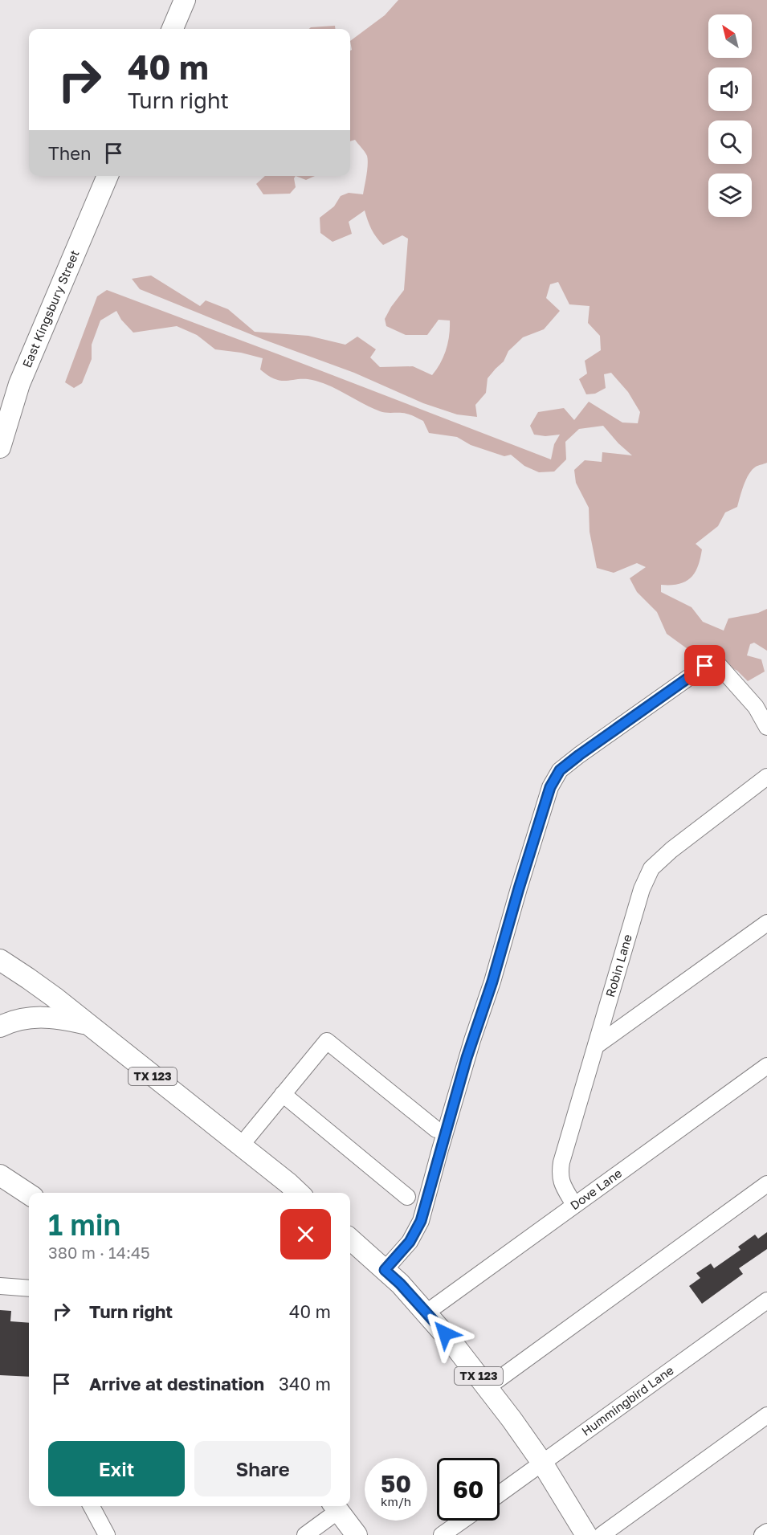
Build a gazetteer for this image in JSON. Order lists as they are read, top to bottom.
{
  "streets": {
    "main road": ["East Kingsbury Street", "TX 123"],
    "street": ["Robin Lane", "Dove Lane", "Hummingbird Lane"]
  },
  "crossings": [
    ["Robin Lane", "Dove Lane"],
    ["TX 123", "Dove Lane"],
    ["TX 123", "Hummingbird Lane"]
  ],
  "north": "top left",
  "page": {
    "turn": ["40 m", "Turn right"],
    "then": "Then",
    "heading": ["1 min", "380 m · 14:45"],
    "list": [
      {
        "name": "Turn right",
        "value": "40 m"
      },
      {
        "name": "Arrive at destination",
        "value": "340 m"
      }
    ],
    "buttons": ["Exit", "Share"],
    "speed": "50 km/h",
    "limit": "60"
  }
}
